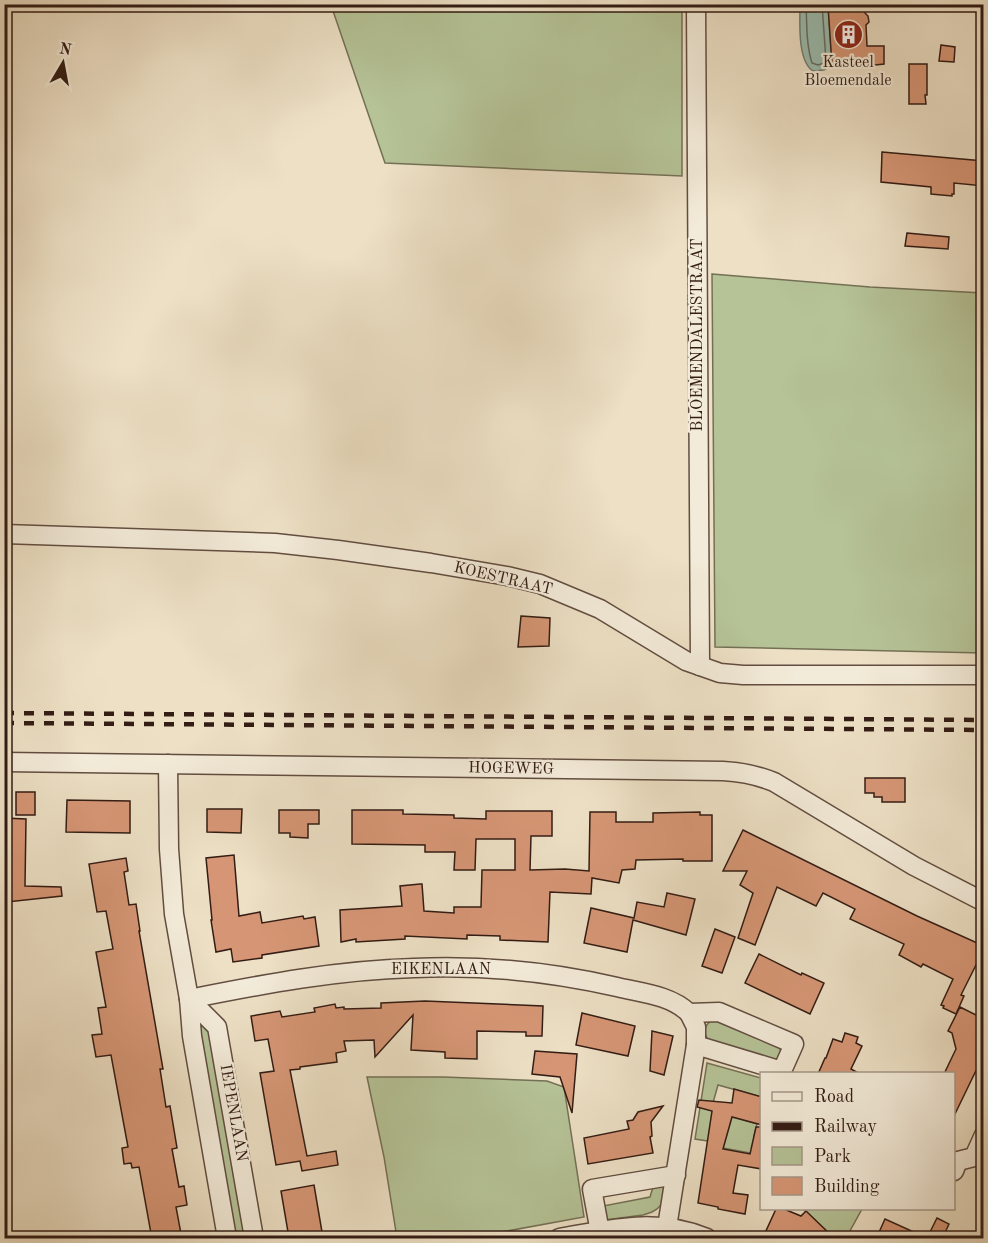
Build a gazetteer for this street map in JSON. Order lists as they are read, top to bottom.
{
  "streets": {
    "street": [
      "BLOEMENDALESTRAAT",
      "KOESTRAAT",
      "HOGEWEG",
      "EIKENLAAN",
      "IEPENLAAN"
    ]
  },
  "crossings": [
    ["BLOEMENDALESTRAAT", "KOESTRAAT"],
    ["HOGEWEG", "IEPENLAAN"],
    ["EIKENLAAN", "IEPENLAAN"]
  ],
  "places": {
    "building": ["Kasteel Bloemendale"]
  },
  "legend": [
    "Road",
    "Railway",
    "Park",
    "Building"
  ],
  "north": "top"
}
